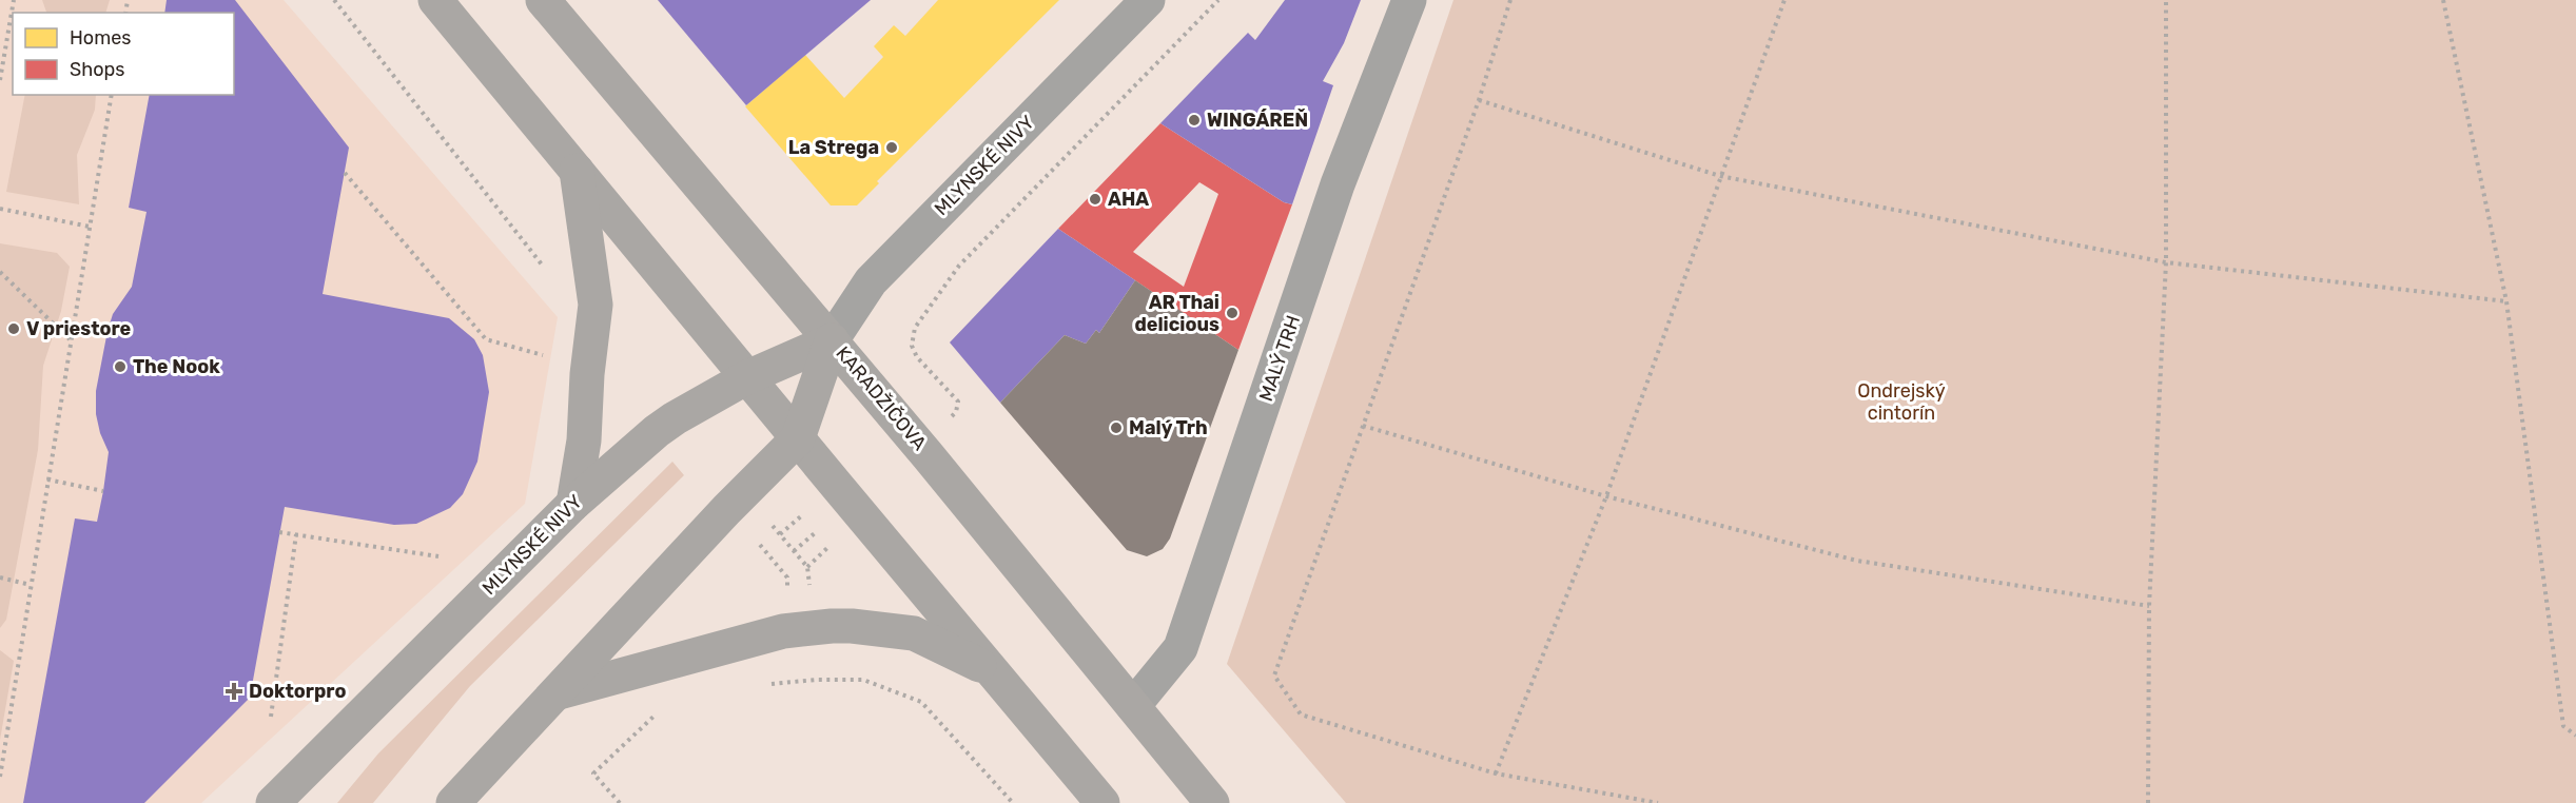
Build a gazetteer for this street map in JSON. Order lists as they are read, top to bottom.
{
  "streets": {
    "main road": ["MLYNSKÉ NIVY", "KARADŽIČOVA"],
    "street": ["MALÝ TRH"]
  },
  "crossings": [
    ["MLYNSKÉ NIVY", "KARADŽIČOVA"],
    ["MALÝ TRH", "KARADŽIČOVA"]
  ],
  "parks": ["Ondrejský cintorín"],
  "places": {
    "other": [
      "WINGÁREŇ",
      "La Strega",
      "AHA",
      "AR Thai delicious",
      "V priestore",
      "The Nook",
      "Malý Trh"
    ],
    "health": ["Doktorpro"]
  },
  "legend": ["Homes", "Shops"]
}
